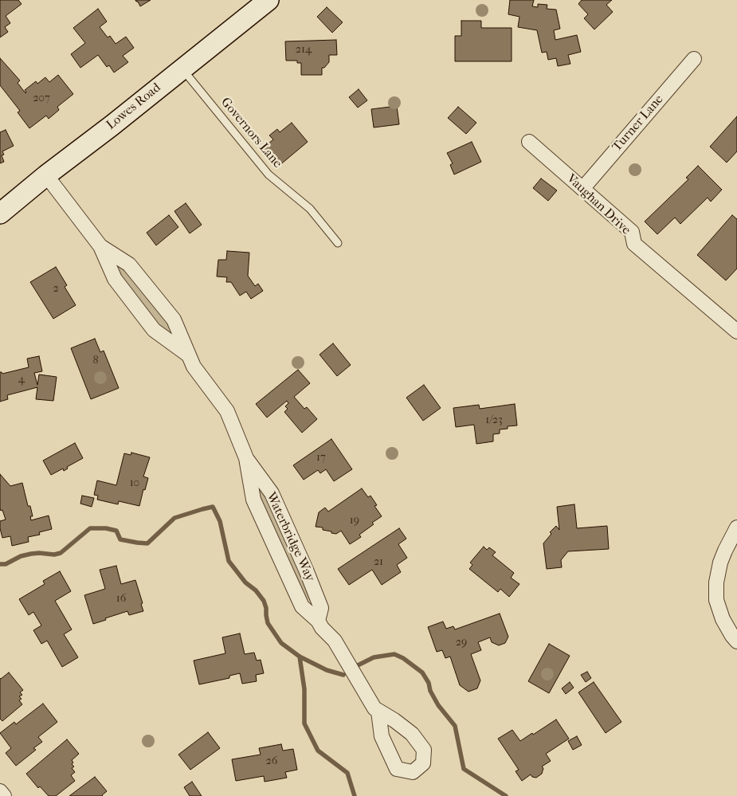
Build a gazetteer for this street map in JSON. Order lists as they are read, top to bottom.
{
  "streets": {
    "main road": ["Lowes Road"],
    "street": ["Turner Lane", "Vaughan Drive", "Waterbridge Way"],
    "lane": ["Governors Lane"]
  },
  "crossings": [
    ["Lowes Road", "Governors Lane"],
    ["Lowes Road", "Waterbridge Way"],
    ["Turner Lane", "Vaughan Drive"]
  ],
  "house_numbers": [
    "214",
    "207",
    "2",
    "8",
    "4",
    "1/23",
    "17",
    "10",
    "19",
    "21",
    "16",
    "29",
    "26"
  ]
}
